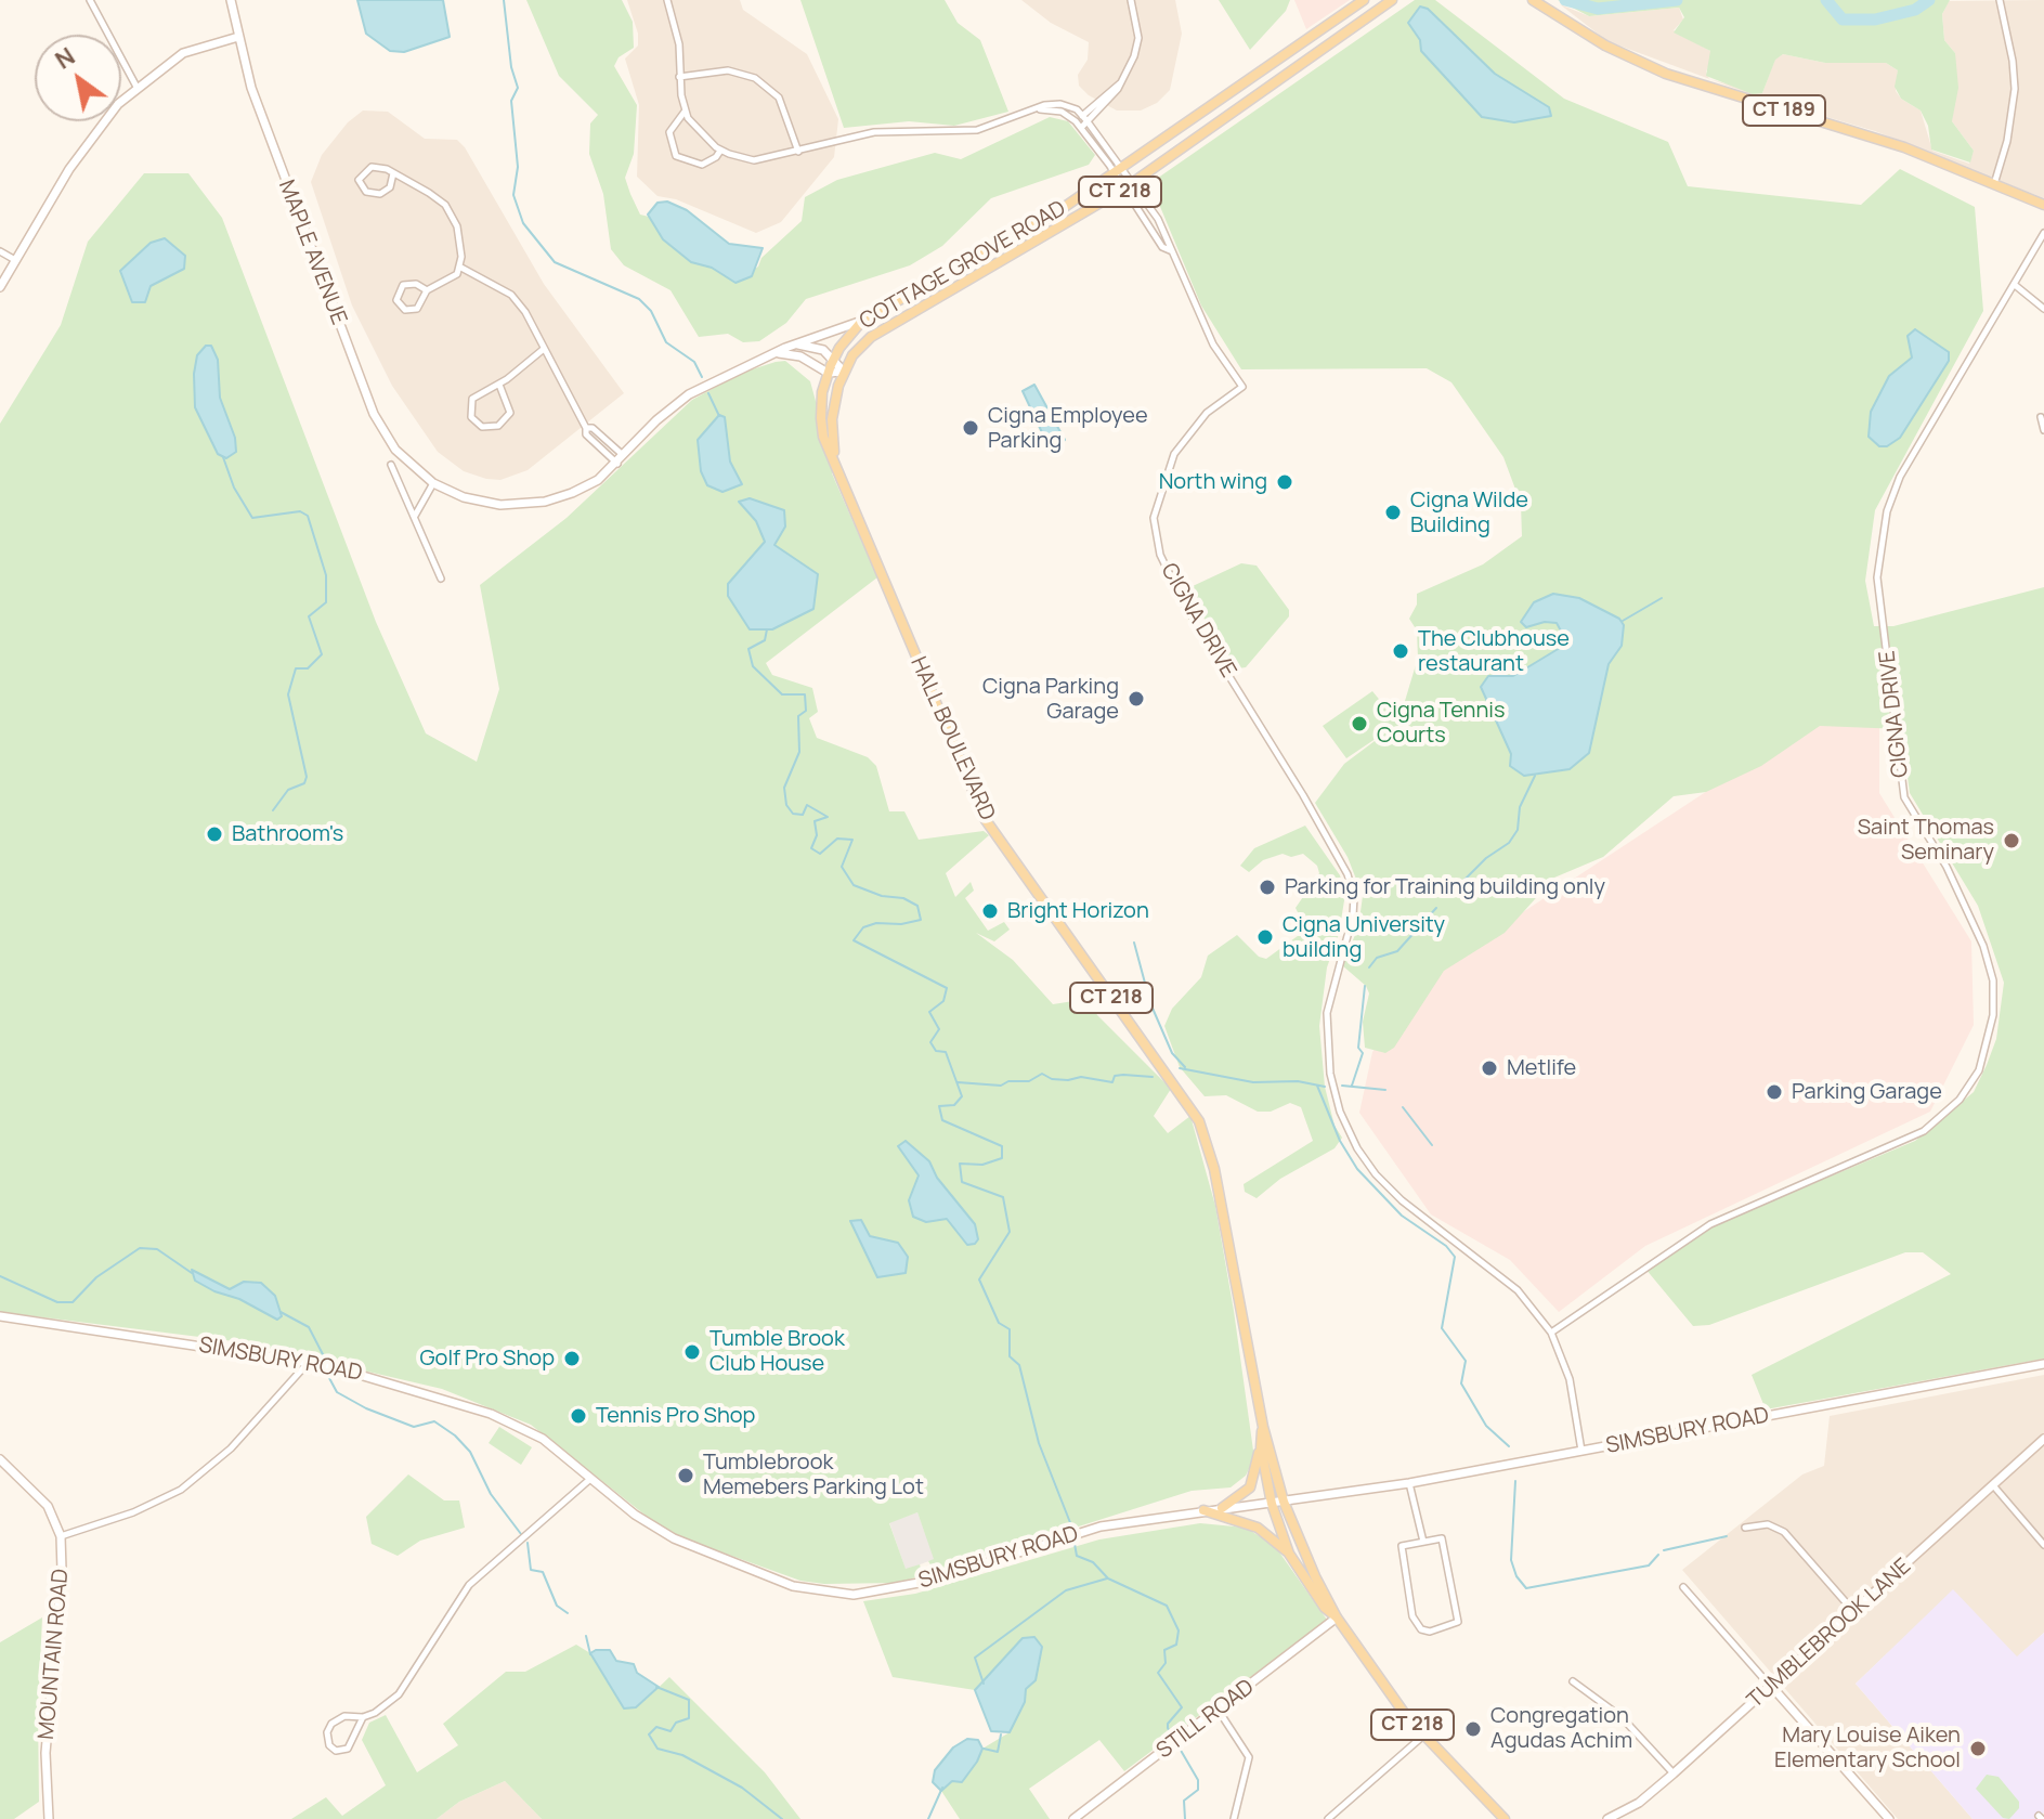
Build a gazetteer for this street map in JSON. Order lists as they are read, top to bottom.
{
  "streets": {
    "main road": [
      "CT 189",
      "CT 218",
      "COTTAGE GROVE ROAD",
      "HALL BOULEVARD"
    ],
    "street": [
      "MAPLE AVENUE",
      "CIGNA DRIVE",
      "SIMSBURY ROAD",
      "TUMBLEBROOK LANE",
      "MOUNTAIN ROAD",
      "STILL ROAD"
    ]
  },
  "crossings": [
    ["CT 218", "HALL BOULEVARD"],
    ["CT 218", "SIMSBURY ROAD"],
    ["CT 218", "STILL ROAD"],
    ["MAPLE AVENUE", "COTTAGE GROVE ROAD"],
    ["COTTAGE GROVE ROAD", "CIGNA DRIVE"],
    ["COTTAGE GROVE ROAD", "HALL BOULEVARD"],
    ["CIGNA DRIVE", "SIMSBURY ROAD"],
    ["HALL BOULEVARD", "SIMSBURY ROAD"]
  ],
  "places": [
    "Cigna Employee Parking",
    "North wing",
    "Cigna Wilde Building",
    "The Clubhouse restaurant",
    "Cigna Parking Garage",
    "Cigna Tennis Courts",
    "Bathroom's",
    "Saint Thomas Seminary",
    "Parking for Training building only",
    "Bright Horizon",
    "Cigna University building",
    "Metlife",
    "Parking Garage",
    "Tumble Brook Club House",
    "Golf Pro Shop",
    "Tennis Pro Shop",
    "Tumblebrook Memebers Parking Lot",
    "Congregation Agudas Achim",
    "Mary Louise Aiken Elementary School"
  ],
  "north": "top left"
}
